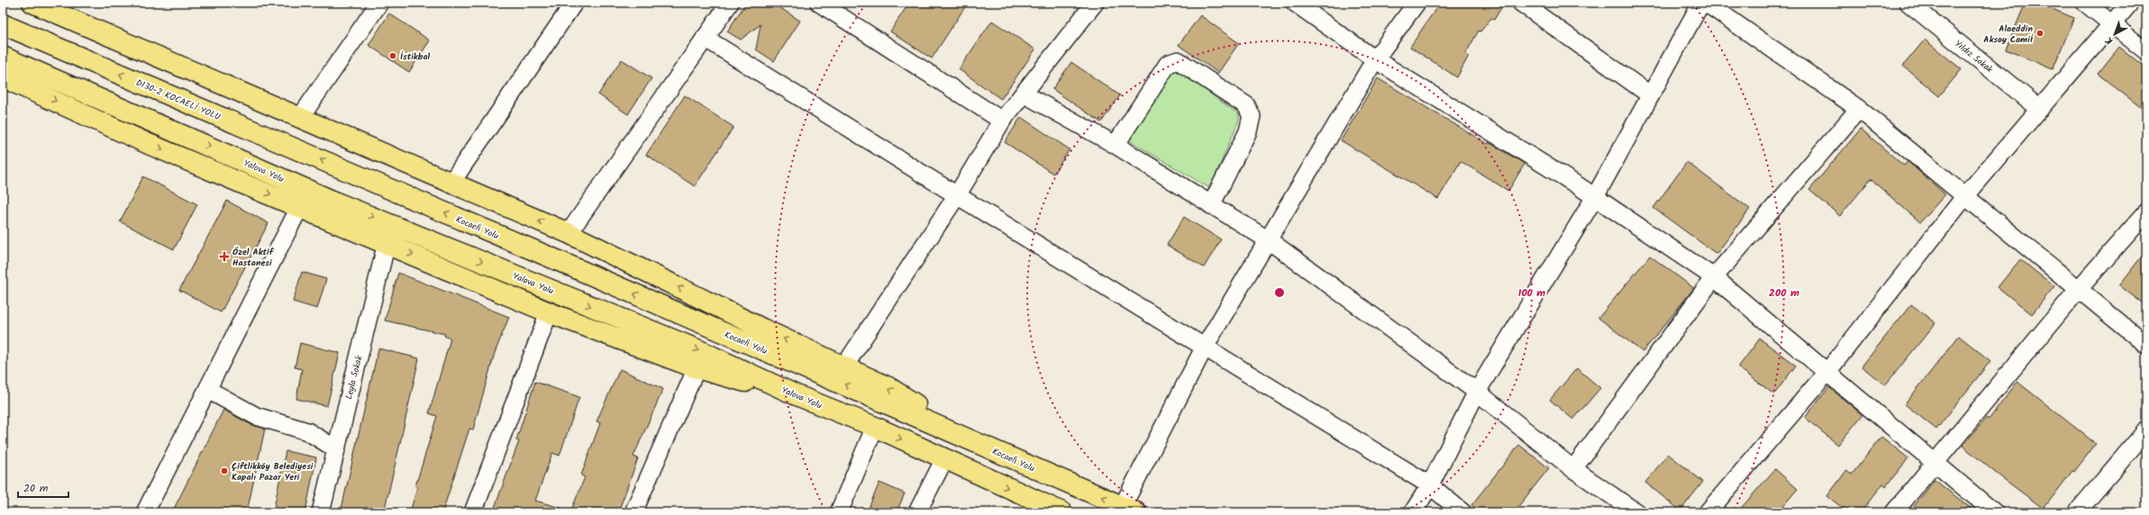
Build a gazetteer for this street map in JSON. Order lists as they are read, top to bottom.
{
  "streets": {
    "highway": ["D130-2 KOCAELİ YOLU", "Yalova Yolu", "Kocaeli̇ Yolu"],
    "street": ["Yıldız Sokak", "Leyla Sokak"]
  },
  "crossings": [
    ["D130-2 KOCAELİ YOLU", "Kocaeli̇ Yolu"]
  ],
  "places": {
    "other": ["Alaeddin Aksoy Camiİ", "İstikbal", "Çiftlikköy Belediyesi Kapalı Pazar Yeri"],
    "health": ["Özel Aktif Hastanesi"]
  },
  "scale_bar": "20 m",
  "north": "bottom left",
  "rings": ["100 m", "200 m"]
}
